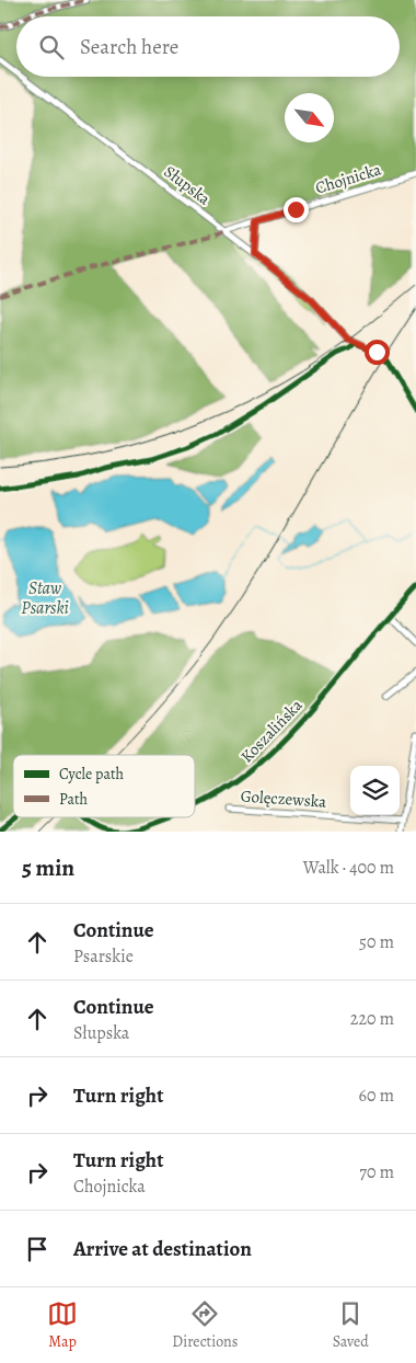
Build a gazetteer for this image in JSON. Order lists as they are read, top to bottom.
{
  "streets": {
    "street": [
      "Chojnicka",
      "Słupska",
      "Koszalińska",
      "Golęczewska"
    ]
  },
  "crossings": [
    ["Chojnicka", "Słupska"]
  ],
  "water": ["Staw Psarski"],
  "legend": ["Cycle path", "Path"],
  "north": "bottom right",
  "page": {
    "search": "Search here",
    "heading": ["5 min", "Walk · 400 m"],
    "list": [
      ["Continue", "Psarskie", "50 m"],
      ["Continue", "Słupska", "220 m"],
      ["Turn right", "60 m"],
      ["Turn right", "Chojnicka", "70 m"],
      "Arrive at destination"
    ],
    "nav": ["Map", "Directions", "Saved"]
  }
}
